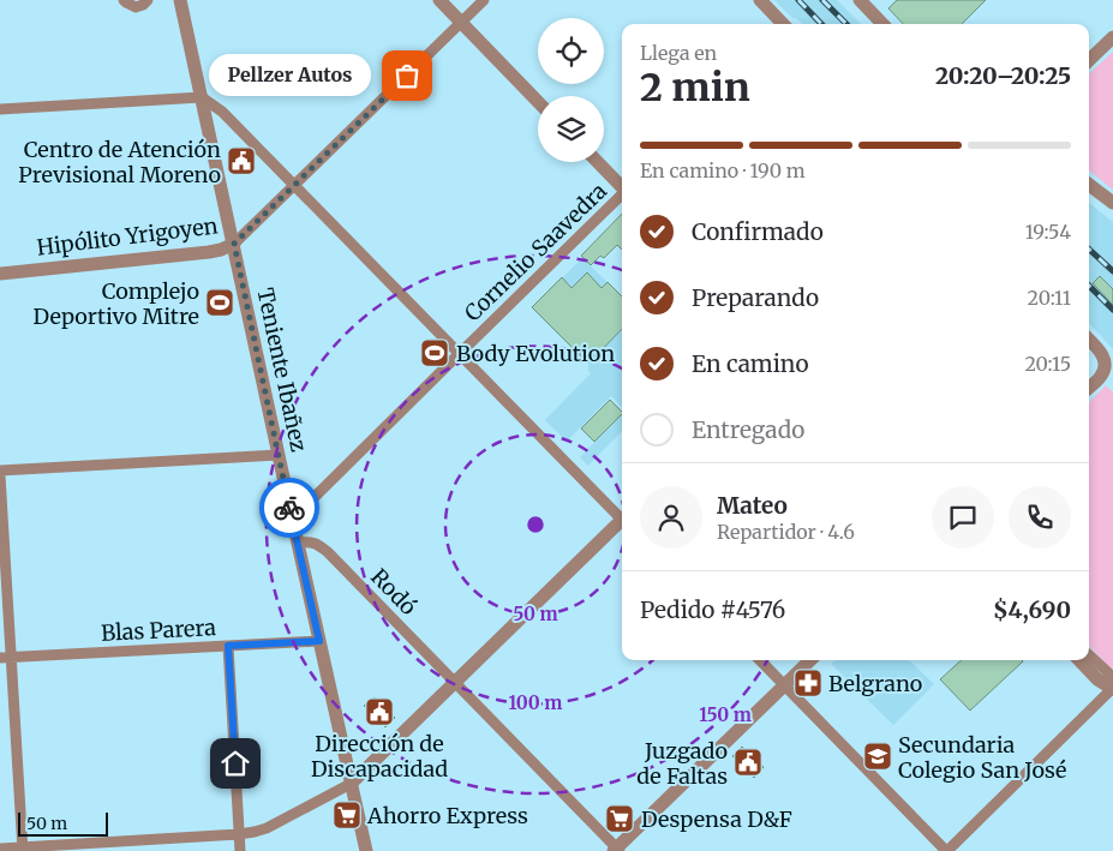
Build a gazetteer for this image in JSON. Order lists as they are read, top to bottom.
{
  "streets": {
    "street": [
      "Hipólito Yrigoyen",
      "Cornelio Saavedra",
      "Teniente Ibañez",
      "Rodó",
      "Blas Parera"
    ]
  },
  "crossings": [
    ["Hipólito Yrigoyen", "Teniente Ibañez"],
    ["Cornelio Saavedra", "Teniente Ibañez"],
    ["Teniente Ibañez", "Rodó"],
    ["Teniente Ibañez", "Blas Parera"]
  ],
  "places": {
    "other": ["Pellzer Autos"],
    "public building": ["Centro de Atención Previsional Moreno", "Dirección de Discapacidad", "Juzgado de Faltas"],
    "sports": ["Complejo Deportivo Mitre", "Body Evolution"],
    "pharmacy": ["Belgrano"],
    "school or university": ["Secundaria Colegio San José"],
    "supermarket": ["Ahorro Express", "Despensa D&F"]
  },
  "scale_bar": "50 m",
  "page": {
    "heading": ["2 min", "Llega en", "20:20–20:25"],
    "panel": [
      "Mateo",
      "Repartidor · 4.6",
      "Pedido #4576",
      "$4,690"
    ],
    "bubble": "Pellzer Autos",
    "bar": "En camino · 190 m",
    "list": [
      ["Confirmado", "19:54"],
      ["Preparando", "20:11"],
      ["En camino", "20:15"],
      "Entregado"
    ],
    "scale": "50 m"
  },
  "rings": ["50 m", "100 m", "150 m"]
}
